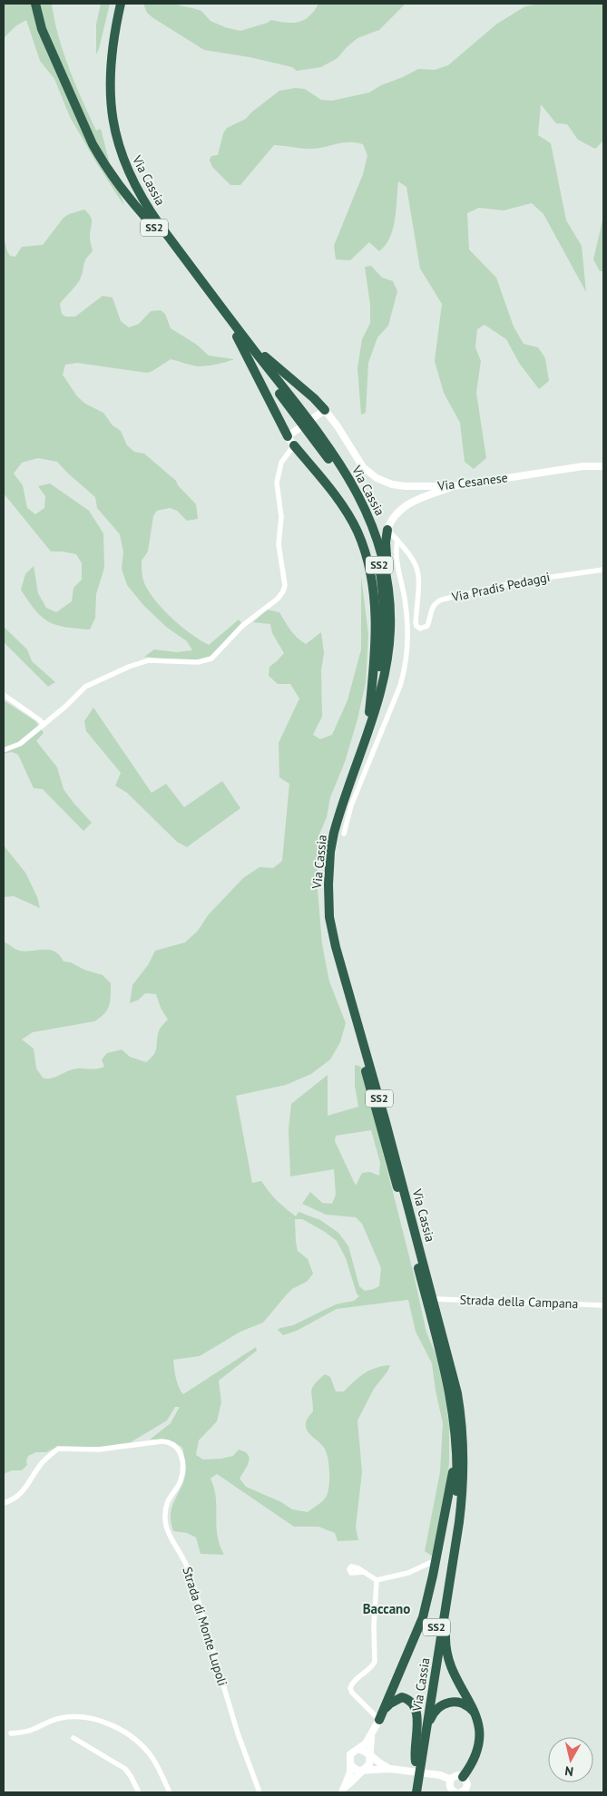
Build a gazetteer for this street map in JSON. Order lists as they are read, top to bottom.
{
  "streets": {
    "highway": ["Via Cassia", "SS2"],
    "street": [
      "Via Cesanese",
      "Via Pradis Pedaggi",
      "Strada della Campana",
      "Strada di Monte Lupoli"
    ]
  },
  "districts": ["Baccano"],
  "north": "bottom"
}
